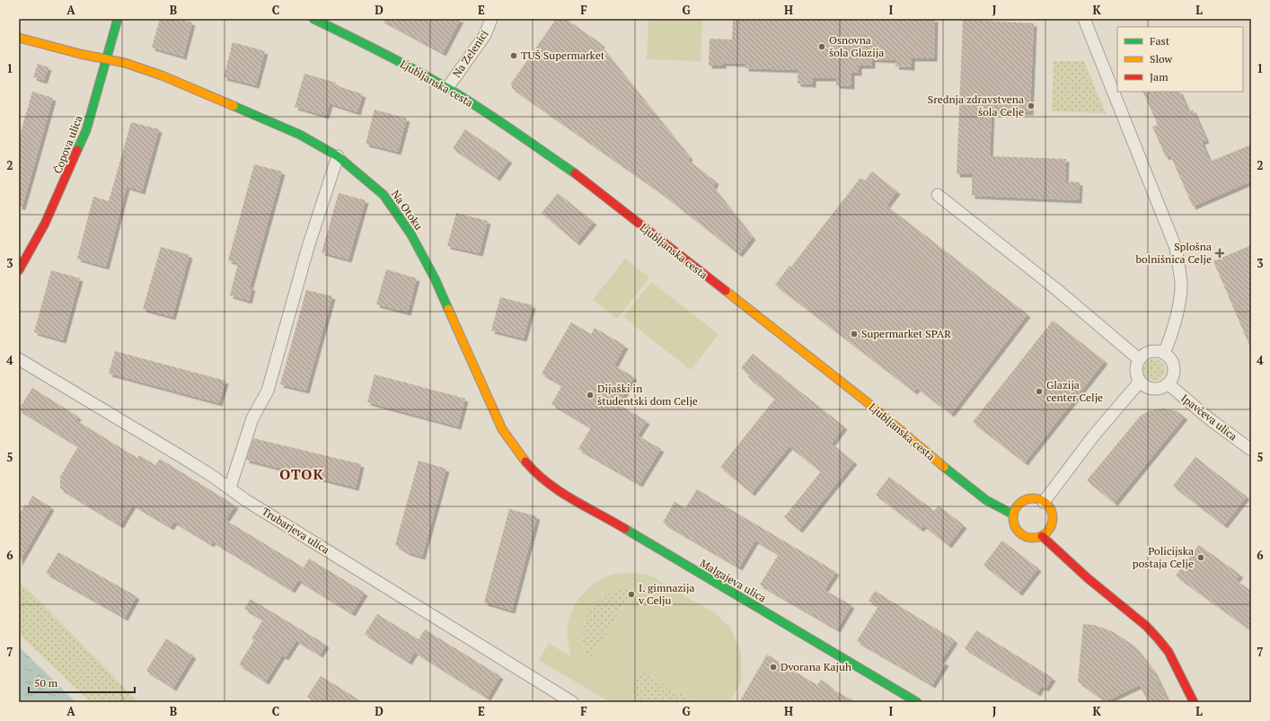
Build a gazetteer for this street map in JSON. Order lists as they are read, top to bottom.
{
  "streets": {
    "street": [
      "Na Zelenici",
      "Ljubljanska cesta",
      "Čopova ulica",
      "Na Otoku",
      "Ipavčeva ulica",
      "Trubarjeva ulica",
      "Malgajeva ulica"
    ]
  },
  "crossings": [
    ["Na Zelenici", "Ljubljanska cesta"],
    ["Čopova ulica", "Na Otoku"],
    ["Na Otoku", "Malgajeva ulica"]
  ],
  "districts": ["OTOK"],
  "places": {
    "other": [
      "Osnovna šola Glazija",
      "TUŠ Supermarket",
      "Srednja zdravstvena šola Celje",
      "Supermarket SPAR",
      "Glazija center Celje",
      "Dijaški in študentski dom Celje",
      "Policijska postaja Celje",
      "I. gimnazija v Celju",
      "Dvorana Kajuh"
    ],
    "health": ["Splošna bolnišnica Celje"]
  },
  "legend": ["Fast", "Slow", "Jam"],
  "scale_bar": "50 m",
  "grid": {
    "columns": [
      "A",
      "B",
      "C",
      "D",
      "E",
      "F",
      "G",
      "H",
      "I",
      "J",
      "K",
      "L"
    ],
    "rows": [
      "1",
      "2",
      "3",
      "4",
      "5",
      "6",
      "7"
    ]
  }
}
